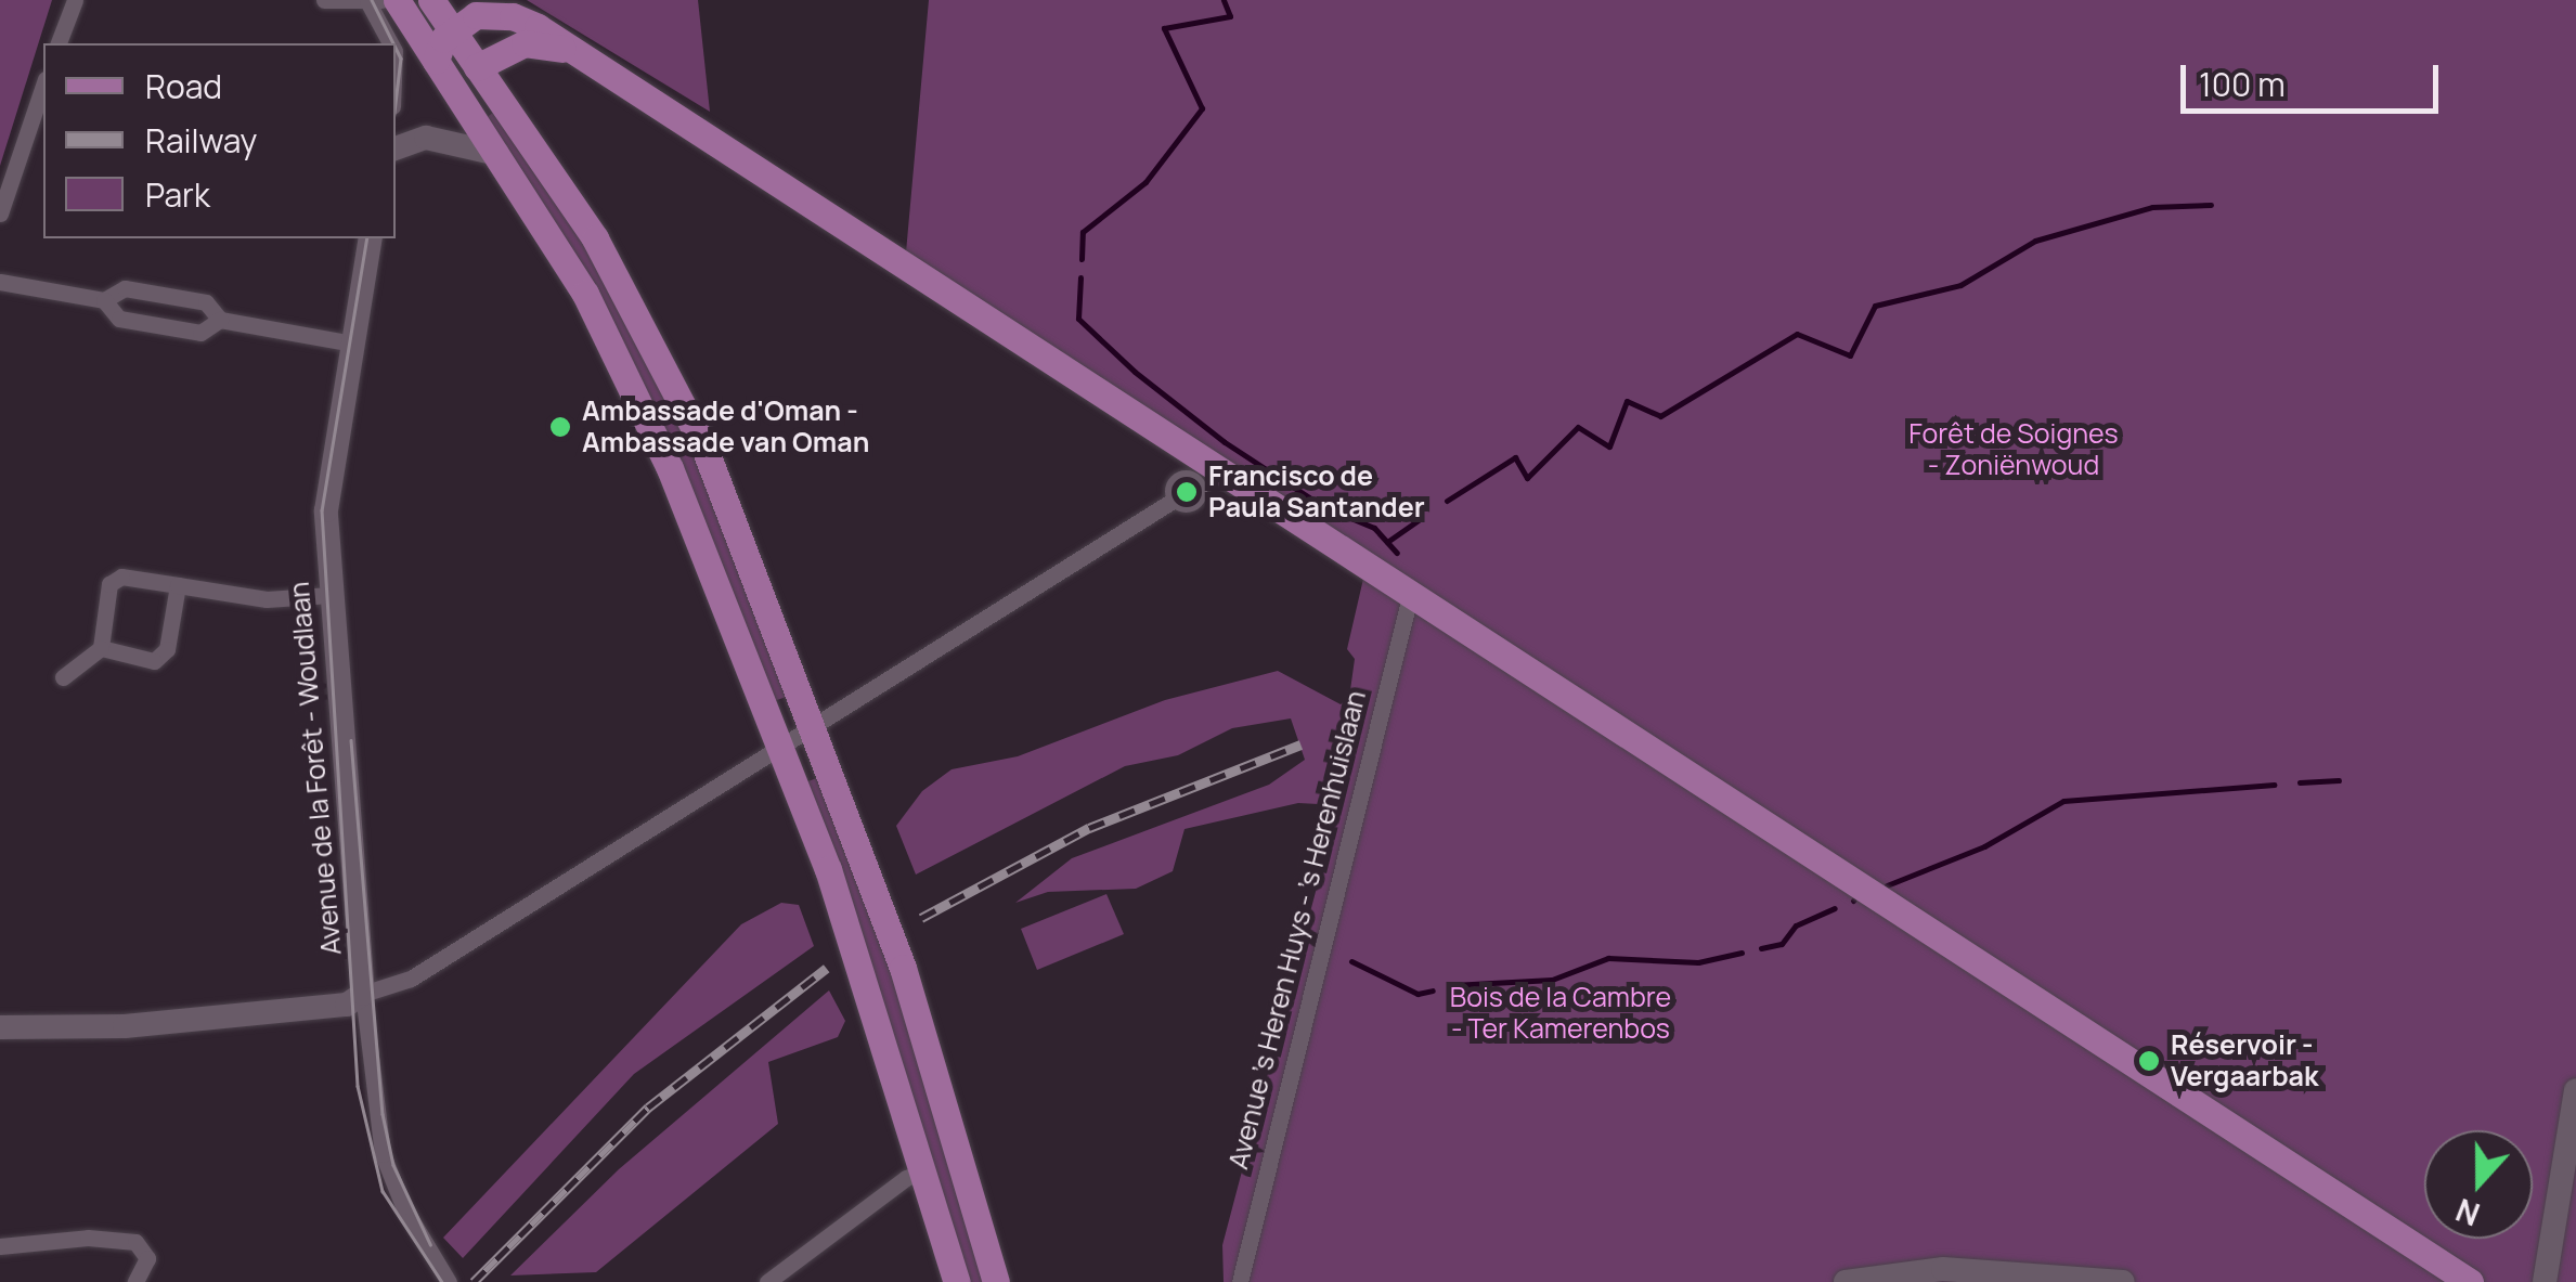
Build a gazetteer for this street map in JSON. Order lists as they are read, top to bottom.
{
  "streets": {
    "street": ["Avenue de la Forêt - Woudlaan", "Avenue 's Heren Huys - 's Herenhuislaan"]
  },
  "parks": ["Forêt de Soignes - Zoniënwoud", "Bois de la Cambre - Ter Kamerenbos"],
  "places": ["Ambassade d'Oman - Ambassade van Oman", "Francisco de Paula Santander", "Réservoir - Vergaarbak"],
  "legend": ["Road", "Railway", "Park"],
  "scale_bar": "100 m",
  "north": "bottom"
}
